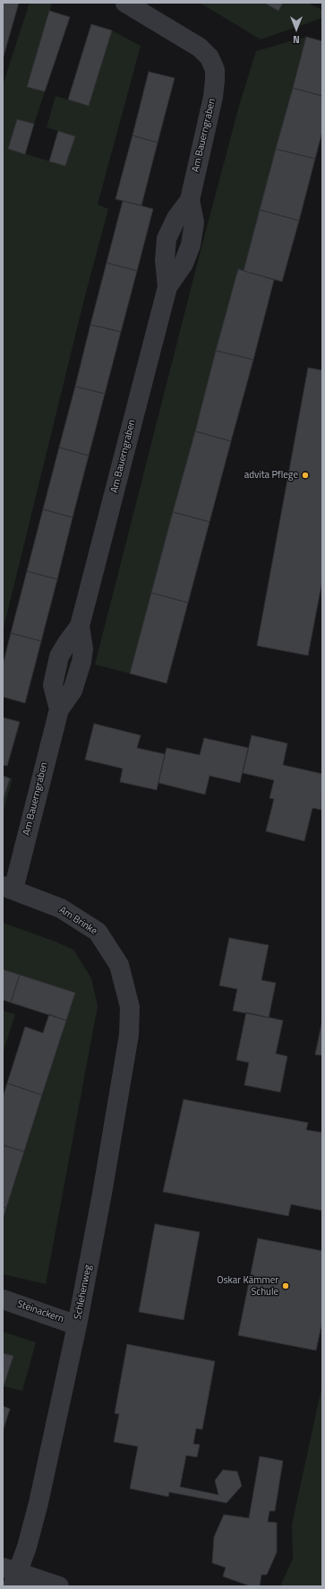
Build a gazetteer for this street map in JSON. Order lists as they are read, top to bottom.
{
  "streets": {
    "street": [
      "Am Bauerngraben",
      "Am Brinke",
      "Schlehenweg",
      "Steinackern"
    ]
  },
  "crossings": [
    ["Am Bauerngraben", "Am Brinke"],
    ["Am Brinke", "Schlehenweg"],
    ["Schlehenweg", "Steinackern"]
  ],
  "places": ["advita Pflege", "Oskar Kämmer Schule"],
  "north": "bottom"
}
